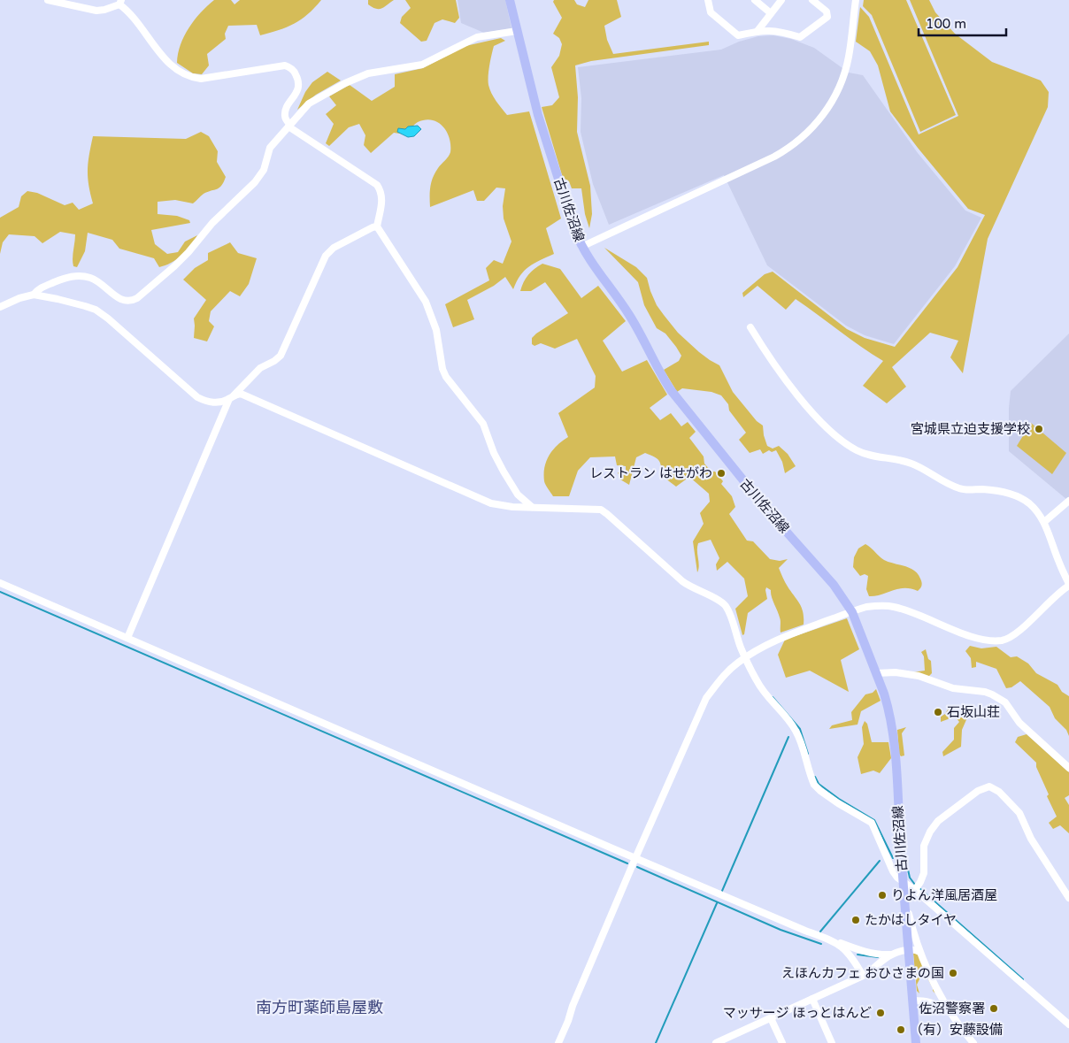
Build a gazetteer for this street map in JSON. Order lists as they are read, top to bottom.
{
  "streets": {
    "main road": ["古川佐沼線"]
  },
  "districts": ["南方町薬師島屋敷"],
  "places": [
    "宮城県立迫支援学校",
    "レストラン はせがわ",
    "石坂山荘",
    "りよん洋風居酒屋",
    "たかはしタイヤ",
    "えほんカフェ おひさまの国",
    "佐沼警察署",
    "マッサージ ほっとはんど",
    "（有）安藤設備"
  ],
  "scale_bar": "100 m"
}
